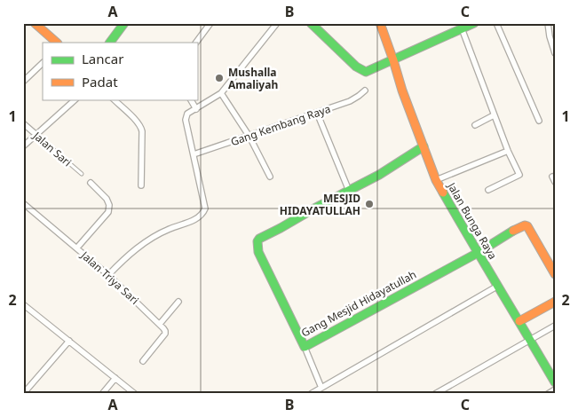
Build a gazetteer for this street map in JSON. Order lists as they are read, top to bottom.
{
  "streets": {
    "street": [
      "Gang Kembang Raya",
      "Jalan Sari",
      "Jalan Bunga Raya",
      "Jalan Triya Sari",
      "Gang Mesjid Hidayatullah"
    ]
  },
  "crossings": [
    ["Jalan Bunga Raya", "Gang Mesjid Hidayatullah"]
  ],
  "places": ["Mushalla Amaliyah", "MESJID HIDAYATULLAH"],
  "legend": ["Lancar", "Padat"],
  "grid": {
    "columns": ["A", "B", "C"],
    "rows": ["1", "2"]
  }
}
